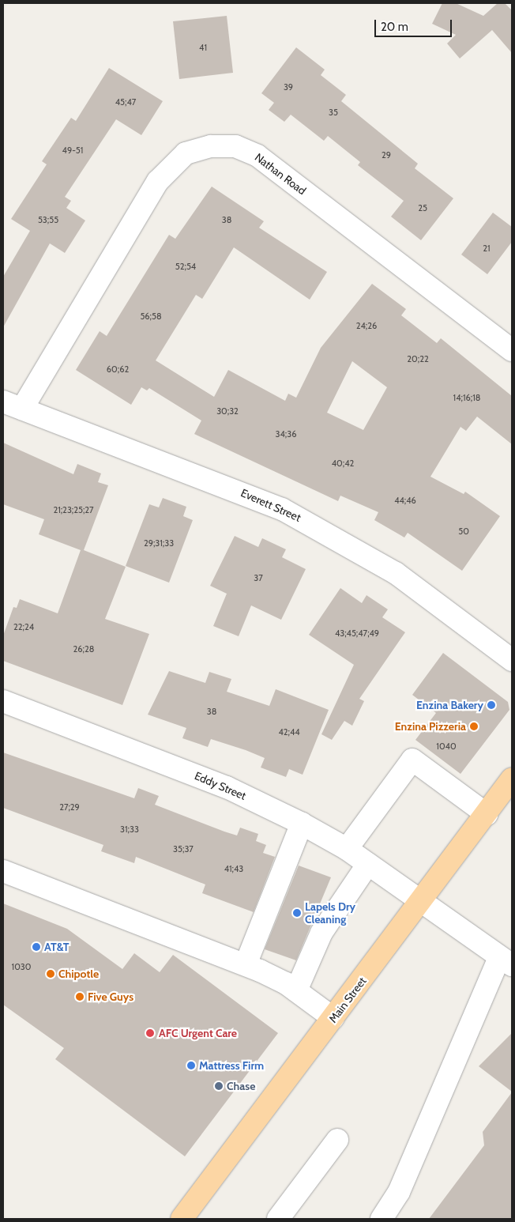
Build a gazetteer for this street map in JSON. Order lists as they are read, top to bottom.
{
  "streets": {
    "main road": ["Main Street"],
    "street": ["Nathan Road", "Everett Street", "Eddy Street"]
  },
  "crossings": [
    ["Nathan Road", "Everett Street"],
    ["Eddy Street", "Main Street"]
  ],
  "places": [
    "Enzina Bakery",
    "Enzina Pizzeria",
    "Lapels Dry Cleaning",
    "AT&T",
    "Chipotle",
    "Five Guys",
    "AFC Urgent Care",
    "Mattress Firm",
    "Chase"
  ],
  "house_numbers": [
    "41",
    "39",
    "45;47",
    "35",
    "49-51",
    "29",
    "25",
    "53;55",
    "38",
    "21",
    "52;54",
    "56;58",
    "24;26",
    "20;22",
    "60;62",
    "14;16;18",
    "30;32",
    "34;36",
    "40;42",
    "44;46",
    "21;23;25;27",
    "50",
    "29;31;33",
    "37",
    "22;24",
    "43;45;47;49",
    "26;28",
    "38",
    "42;44",
    "1040",
    "27;29",
    "31;33",
    "35;37",
    "41;43",
    "1030"
  ],
  "scale_bar": "20 m"
}
